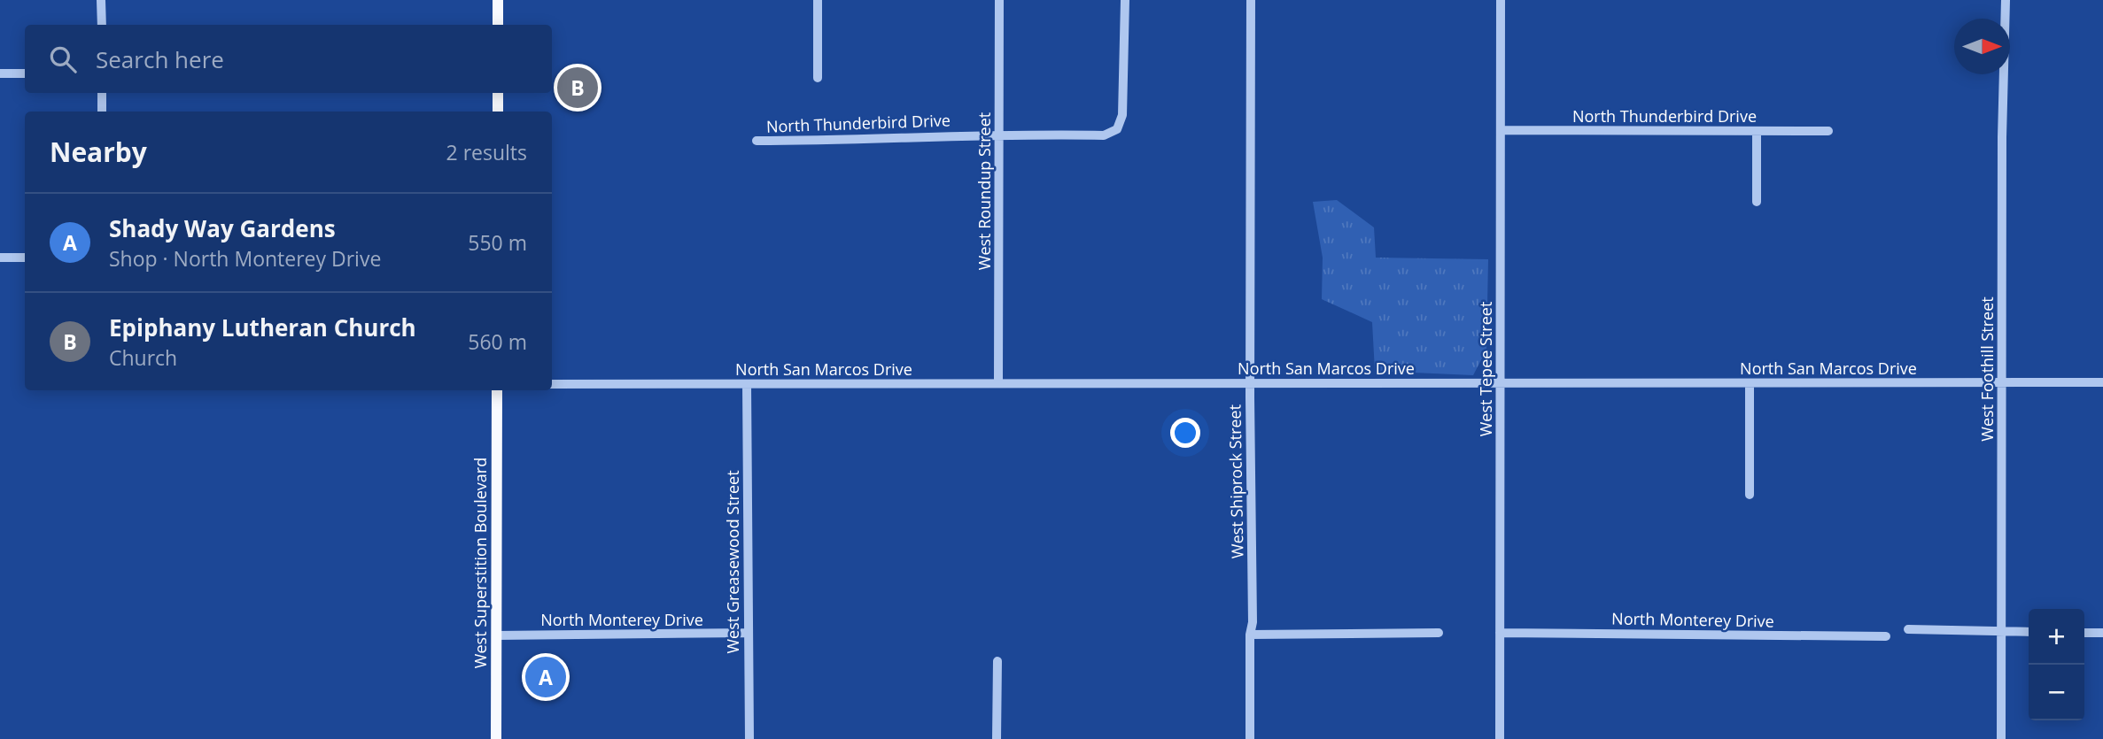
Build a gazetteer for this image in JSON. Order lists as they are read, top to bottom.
{
  "streets": {
    "main road": ["West Superstition Boulevard"],
    "street": [
      "North Thunderbird Drive",
      "West Roundup Street",
      "North San Marcos Drive",
      "West Tepee Street",
      "West Foothill Street",
      "West Shiprock Street",
      "West Greasewood Street",
      "North Monterey Drive"
    ]
  },
  "crossings": [
    ["North Thunderbird Drive", "West Roundup Street"],
    ["North Thunderbird Drive", "West Tepee Street"],
    ["West Roundup Street", "North San Marcos Drive"],
    ["North San Marcos Drive", "West Tepee Street"],
    ["North San Marcos Drive", "West Foothill Street"],
    ["North San Marcos Drive", "West Shiprock Street"],
    ["North San Marcos Drive", "West Greasewood Street"],
    ["West Tepee Street", "North Monterey Drive"],
    ["West Greasewood Street", "North Monterey Drive"],
    ["West Superstition Boulevard", "North Monterey Drive"]
  ],
  "north": "right",
  "page": {
    "search": "Search here",
    "pins": ["B", "A"],
    "heading": ["Nearby", "2 results"],
    "list": [
      {
        "mark": "A",
        "name": "Shady Way Gardens",
        "note": "Shop · North Monterey Drive",
        "value": "550 m"
      },
      {
        "mark": "B",
        "name": "Epiphany Lutheran Church",
        "note": "Church",
        "value": "560 m"
      }
    ],
    "map_buttons": ["+", "−"]
  }
}
